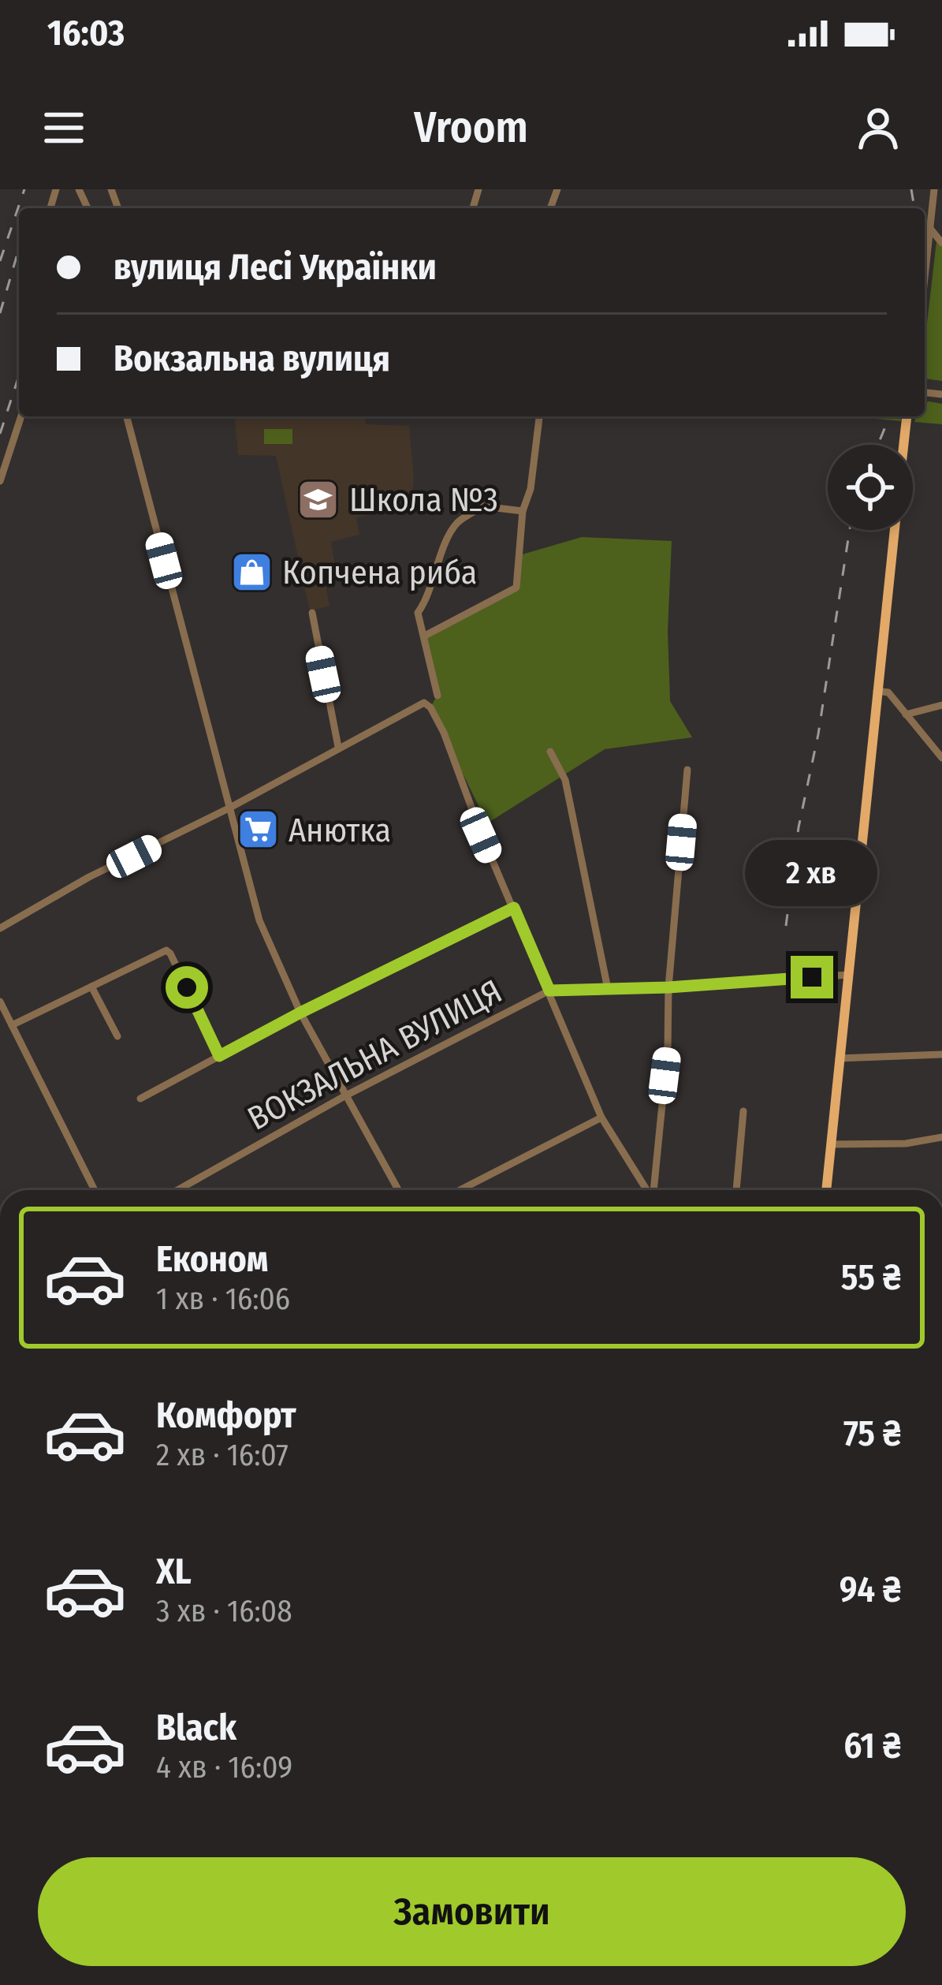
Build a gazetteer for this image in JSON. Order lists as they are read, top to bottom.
{
  "streets": {
    "street": ["ВОКЗАЛЬНА ВУЛИЦЯ"]
  },
  "places": {
    "school or university": ["Школа №3"],
    "shop": ["Копчена риба"],
    "supermarket": ["Анютка"]
  },
  "page": {
    "status": "16:03",
    "header": "Vroom",
    "banner": ["вулиця Лесі Українки", "Вокзальна вулиця"],
    "bubble": "2 хв",
    "list": [
      {
        "name": "Економ",
        "note": "1 хв · 16:06",
        "value": "55 ₴"
      },
      {
        "name": "Комфорт",
        "note": "2 хв · 16:07",
        "value": "75 ₴"
      },
      {
        "name": "XL",
        "note": "3 хв · 16:08",
        "value": "94 ₴"
      },
      {
        "name": "Black",
        "note": "4 хв · 16:09",
        "value": "61 ₴"
      }
    ],
    "buttons": "Замовити"
  }
}
